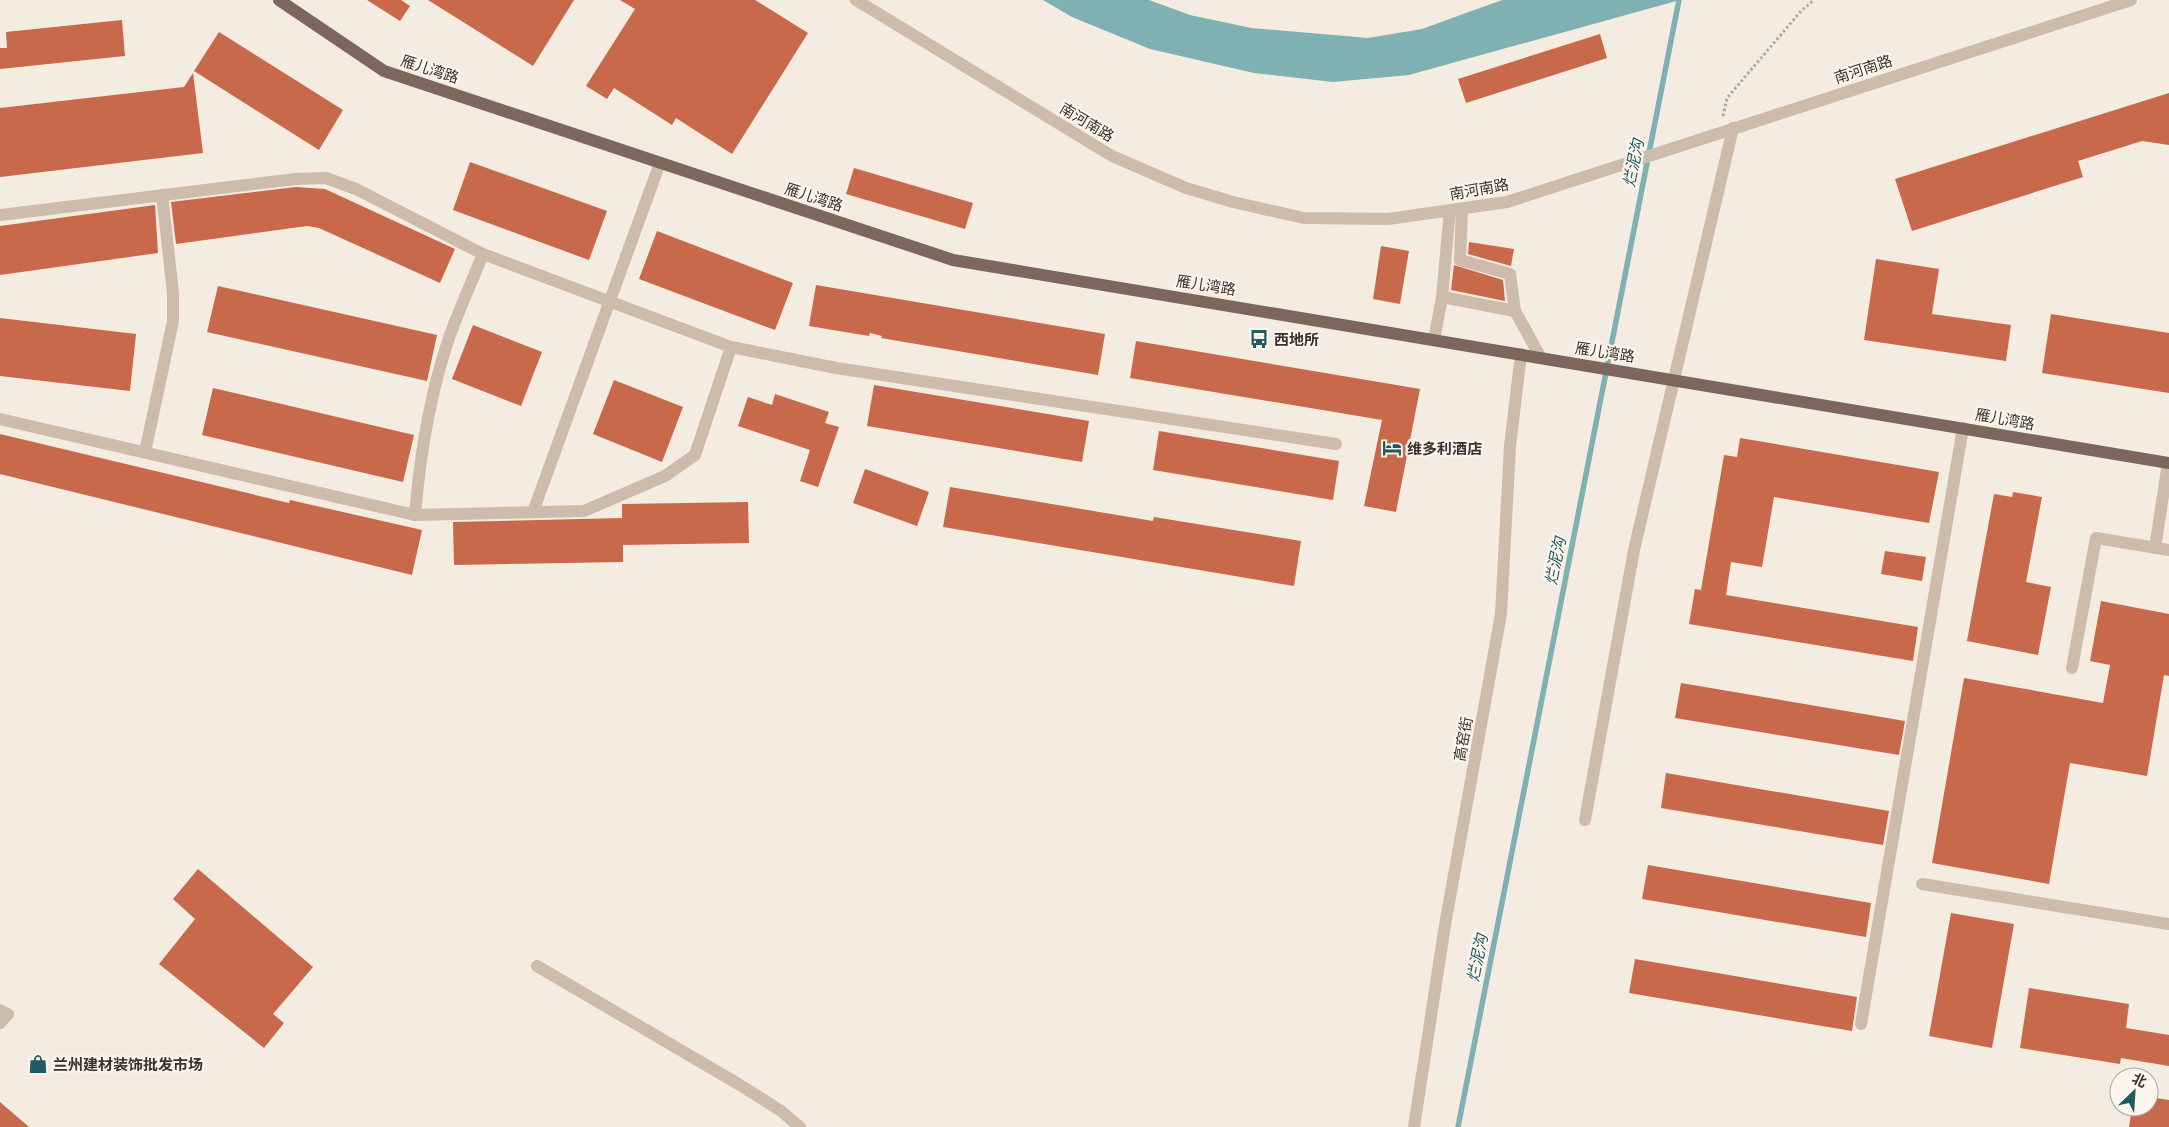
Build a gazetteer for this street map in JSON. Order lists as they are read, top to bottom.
{
  "streets": {
    "main road": ["雁儿湾路"],
    "street": ["南河南路", "高窑街"]
  },
  "crossings": [
    ["雁儿湾路", "高窑街"]
  ],
  "water": ["烂泥沟"],
  "places": {
    "bus stop": ["西地所"],
    "hotel": ["维多利酒店"],
    "shop": ["兰州建材装饰批发市场"]
  },
  "north": "top right"
}
